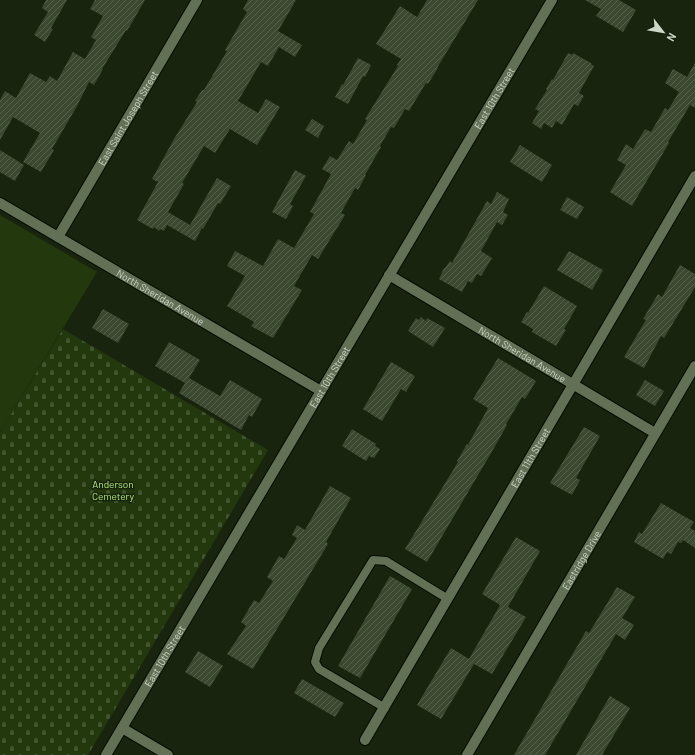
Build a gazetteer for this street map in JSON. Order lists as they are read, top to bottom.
{
  "streets": {
    "street": [
      "East 10th Street",
      "East Saint Joseph Street",
      "North Sheridan Avenue",
      "East 11th Street",
      "Eastridge Drive"
    ]
  },
  "crossings": [
    ["East 10th Street", "North Sheridan Avenue"],
    ["East Saint Joseph Street", "North Sheridan Avenue"],
    ["North Sheridan Avenue", "East 11th Street"],
    ["North Sheridan Avenue", "Eastridge Drive"]
  ],
  "parks": ["Anderson Cemetery"],
  "north": "bottom right"
}
